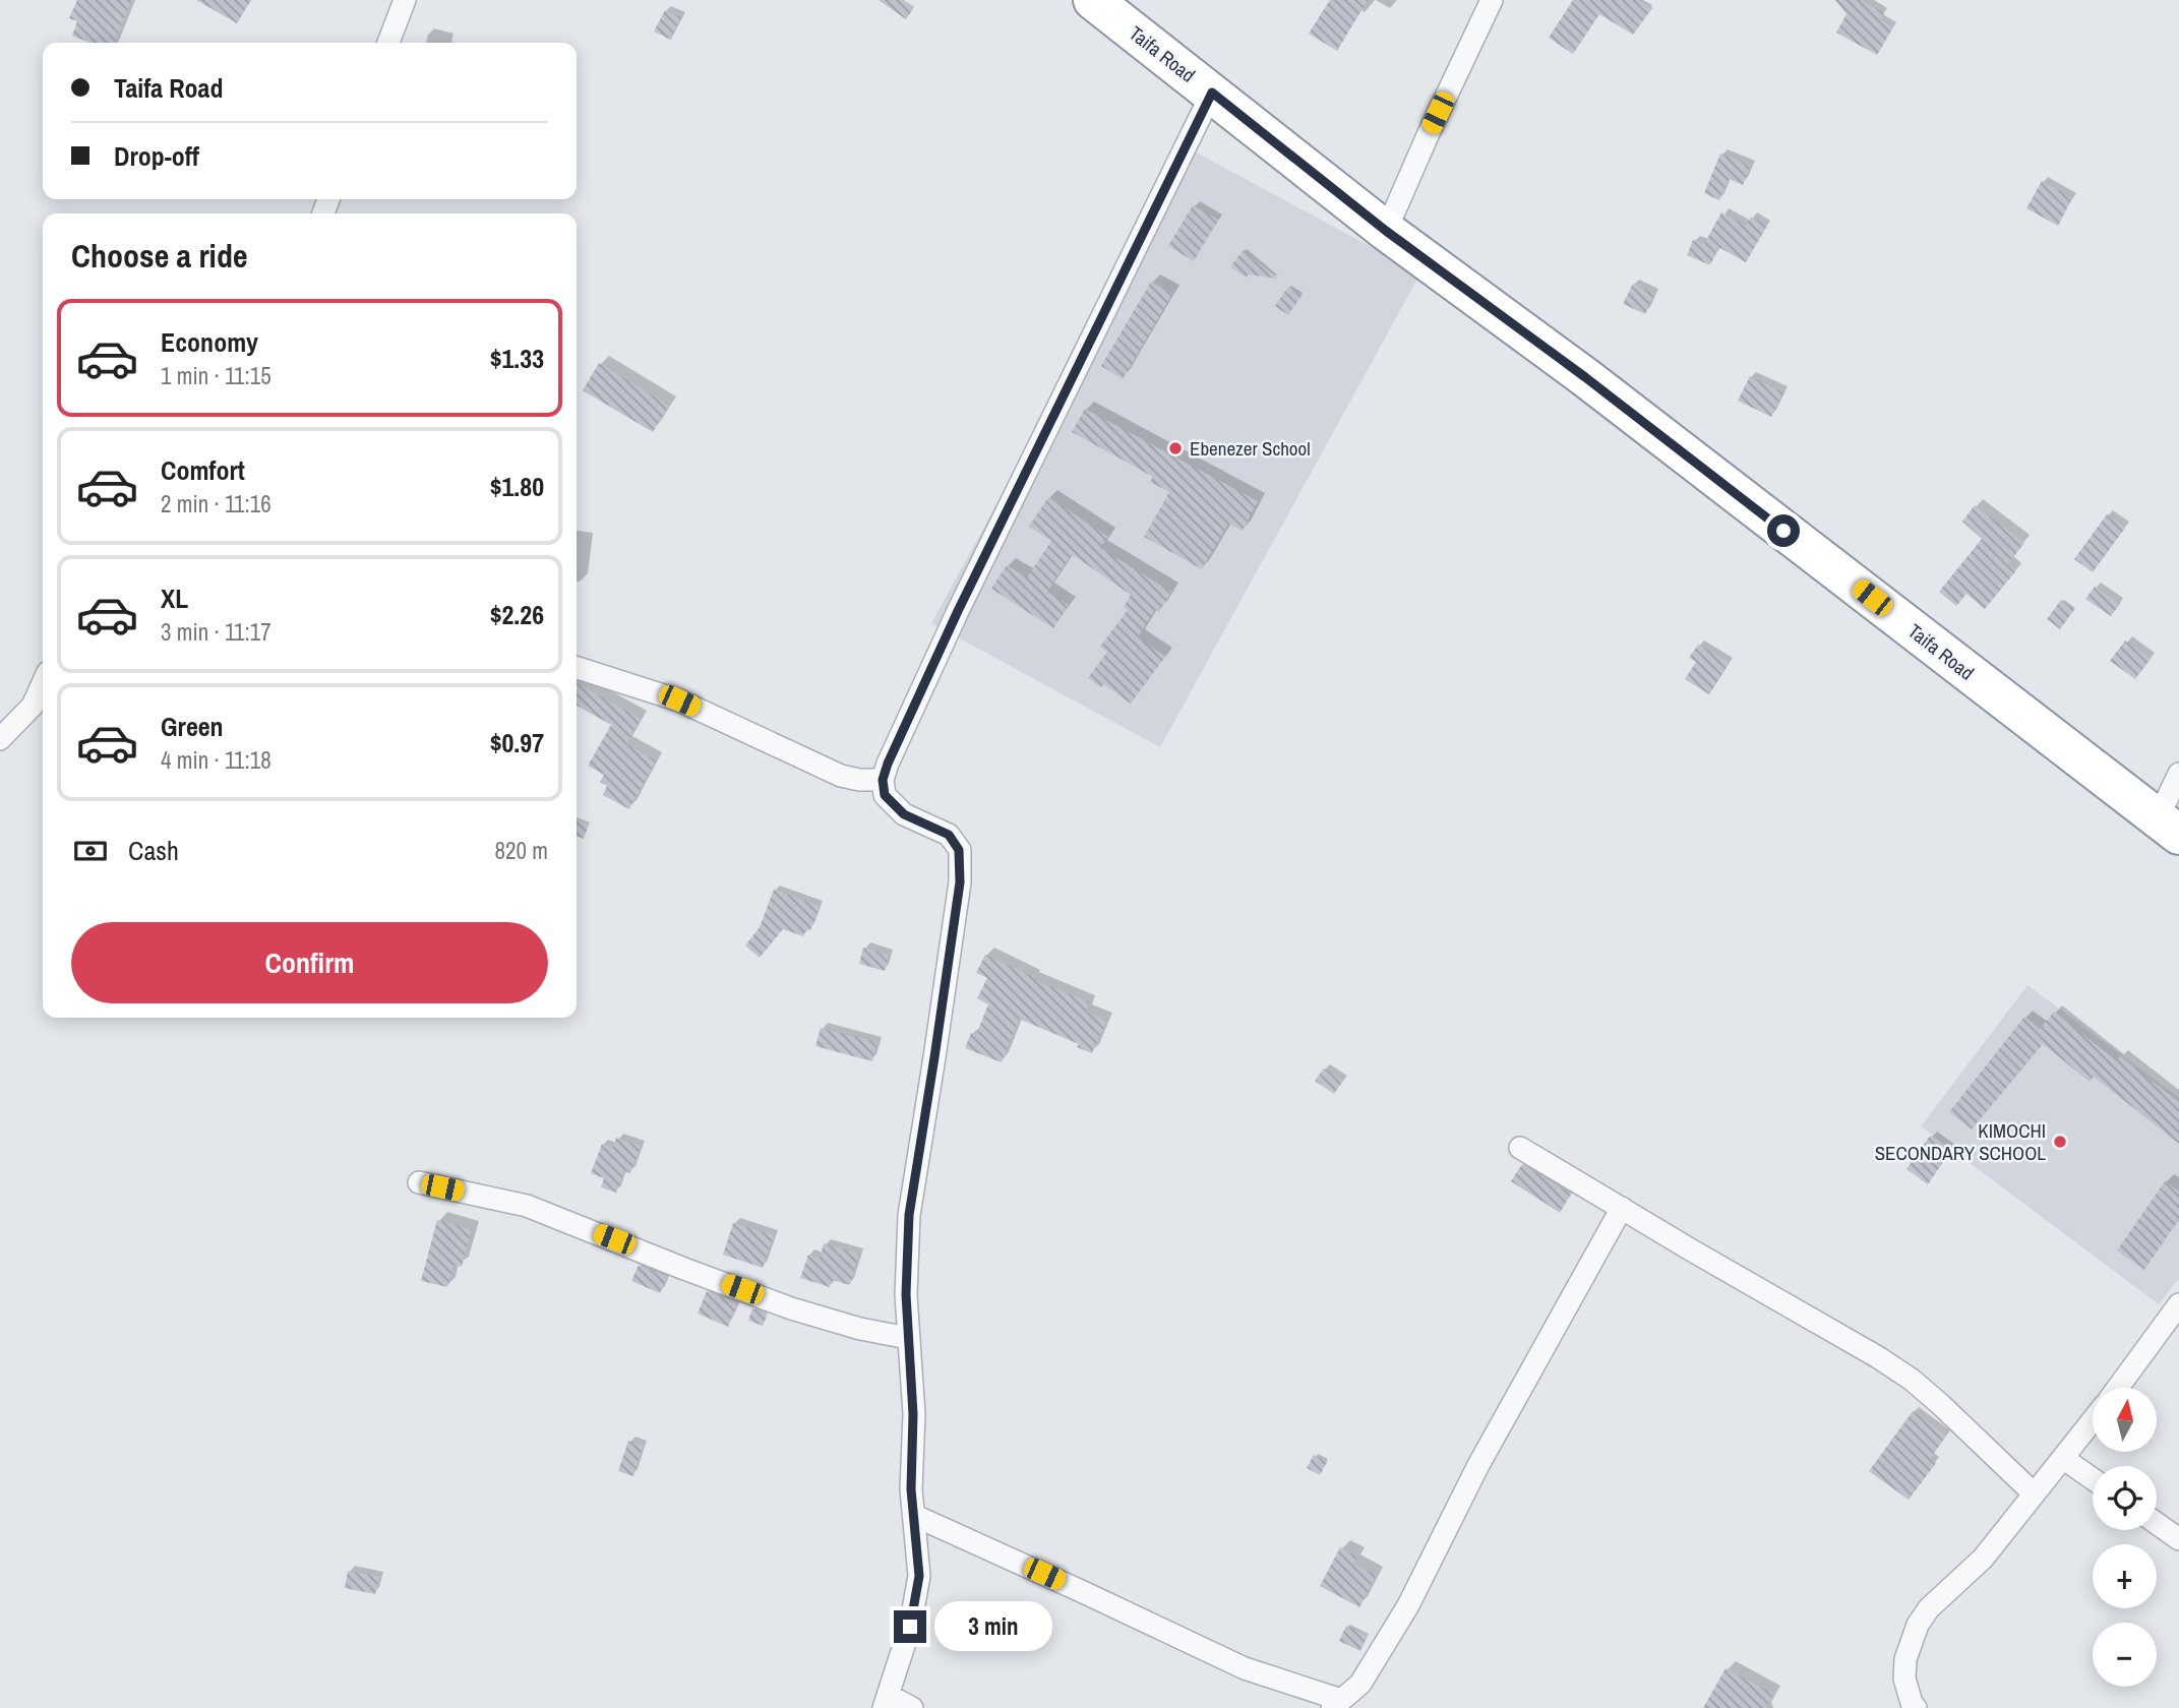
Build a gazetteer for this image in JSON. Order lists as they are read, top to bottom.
{
  "streets": {
    "highway": ["Taifa Road"]
  },
  "places": ["Ebenezer School", "KIMOCHI SECONDARY SCHOOL"],
  "north": "top",
  "page": {
    "banner": ["Taifa Road", "Drop-off"],
    "heading": "Choose a ride",
    "list": [
      {
        "name": "Economy",
        "note": "1 min · 11:15",
        "value": "$1.33"
      },
      {
        "name": "Comfort",
        "note": "2 min · 11:16",
        "value": "$1.80"
      },
      {
        "name": "XL",
        "note": "3 min · 11:17",
        "value": "$2.26"
      },
      {
        "name": "Green",
        "note": "4 min · 11:18",
        "value": "$0.97"
      }
    ],
    "pay": ["Cash", "820 m"],
    "buttons": "Confirm",
    "map_buttons": ["+", "−"],
    "bubble": "3 min"
  }
}
